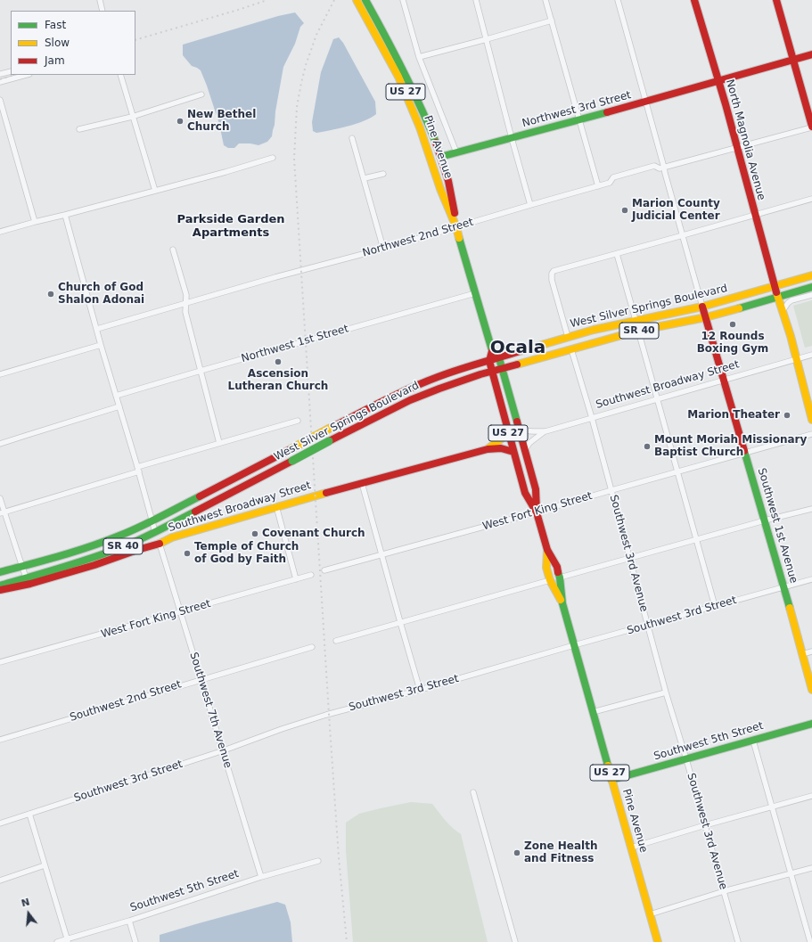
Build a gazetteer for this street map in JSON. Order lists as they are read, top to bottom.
{
  "streets": {
    "main road": [
      "US 27",
      "Northwest 3rd Street",
      "North Magnolia Avenue",
      "Pine Avenue",
      "West Silver Springs Boulevard",
      "SR 40",
      "Southwest Broadway Street",
      "Southwest 1st Avenue",
      "Southwest 5th Street"
    ],
    "street": [
      "Northwest 2nd Street",
      "Northwest 1st Street",
      "West Fort King Street",
      "Southwest 3rd Avenue",
      "Southwest 3rd Street",
      "Southwest 2nd Street",
      "Southwest 7th Avenue"
    ]
  },
  "crossings": [
    ["Northwest 3rd Street", "North Magnolia Avenue"],
    ["Northwest 3rd Street", "Pine Avenue"],
    ["North Magnolia Avenue", "Northwest 2nd Street"],
    ["North Magnolia Avenue", "West Silver Springs Boulevard"],
    ["North Magnolia Avenue", "SR 40"],
    ["North Magnolia Avenue", "Southwest Broadway Street"],
    ["Pine Avenue", "Northwest 2nd Street"],
    ["Pine Avenue", "West Silver Springs Boulevard"],
    ["Pine Avenue", "Northwest 1st Street"],
    ["Pine Avenue", "Southwest Broadway Street"],
    ["Pine Avenue", "West Fort King Street"],
    ["Pine Avenue", "Southwest 3rd Street"],
    ["Pine Avenue", "Southwest 5th Street"],
    ["West Silver Springs Boulevard", "SR 40"],
    ["West Silver Springs Boulevard", "Southwest 1st Avenue"],
    ["West Silver Springs Boulevard", "Southwest 3rd Avenue"],
    ["Southwest Broadway Street", "Southwest 1st Avenue"],
    ["Southwest Broadway Street", "Southwest 3rd Avenue"],
    ["Southwest Broadway Street", "Southwest 7th Avenue"],
    ["West Fort King Street", "Southwest 1st Avenue"],
    ["West Fort King Street", "Southwest 3rd Avenue"],
    ["West Fort King Street", "Southwest 7th Avenue"],
    ["Southwest 1st Avenue", "Southwest 3rd Street"],
    ["Southwest 3rd Avenue", "Southwest 3rd Street"],
    ["Southwest 3rd Avenue", "Southwest 5th Street"],
    ["Southwest 3rd Street", "Southwest 7th Avenue"],
    ["Southwest 2nd Street", "Southwest 7th Avenue"],
    ["Southwest 7th Avenue", "Southwest 5th Street"]
  ],
  "districts": ["Parkside Garden Apartments", "Ocala"],
  "places": [
    "New Bethel Church",
    "Marion County Judicial Center",
    "Church of God Shalon Adonai",
    "12 Rounds Boxing Gym",
    "Ascension Lutheran Church",
    "Marion Theater",
    "Mount Moriah Missionary Baptist Church",
    "Covenant Church",
    "Temple of Church of God by Faith",
    "Zone Health and Fitness"
  ],
  "legend": ["Fast", "Slow", "Jam"],
  "north": "top"
}
